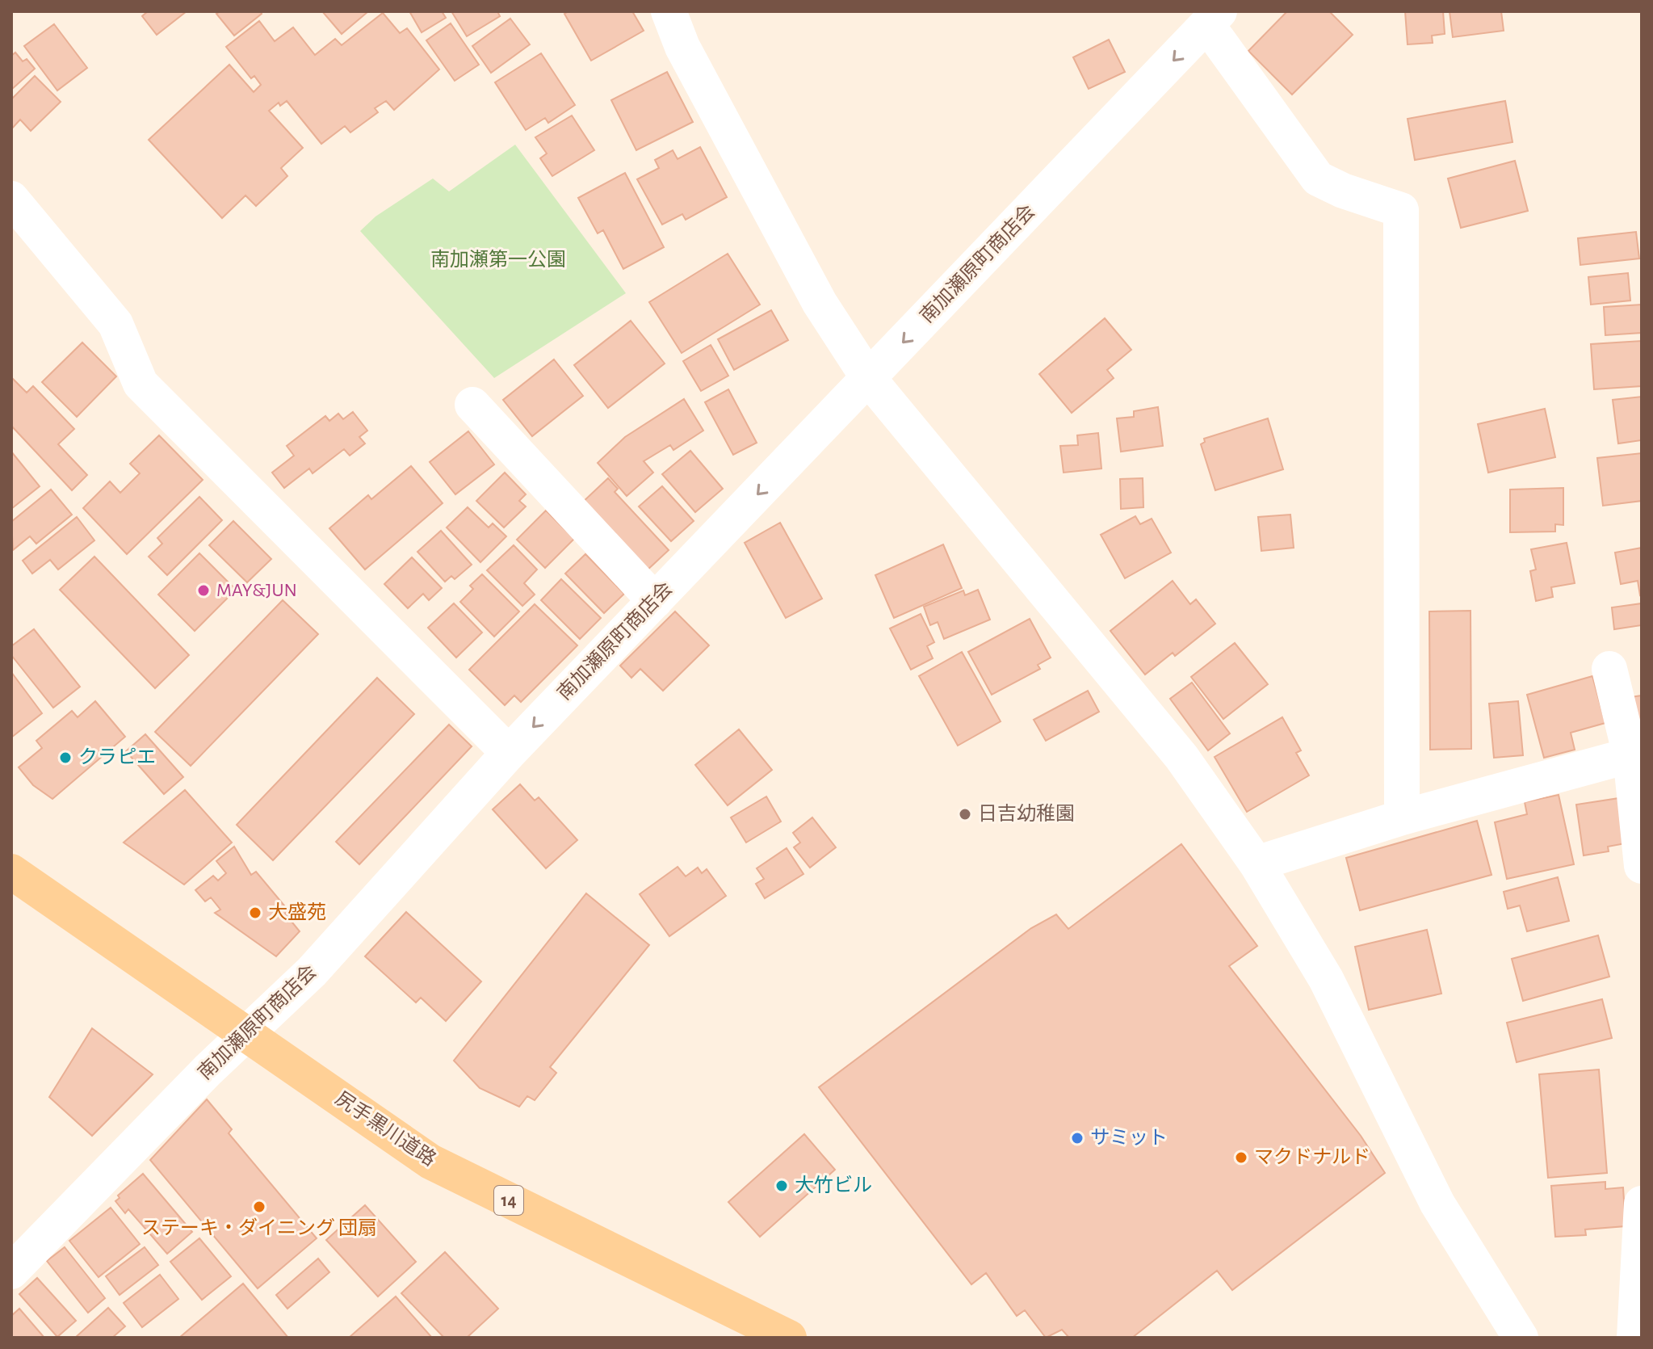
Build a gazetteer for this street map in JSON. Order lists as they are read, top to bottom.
{
  "streets": {
    "main road": ["尻手黒川道路", "14"],
    "street": ["南加瀬原町商店会"]
  },
  "crossings": [
    ["南加瀬原町商店会", "尻手黒川道路"]
  ],
  "one_way": ["南加瀬原町商店会"],
  "parks": ["南加瀬第一公園"],
  "places": [
    "MAY&JUN",
    "クラピエ",
    "日吉幼稚園",
    "大盛苑",
    "サミット",
    "マクドナルド",
    "大竹ビル",
    "ステーキ・ダイニング 団扇"
  ]
}
